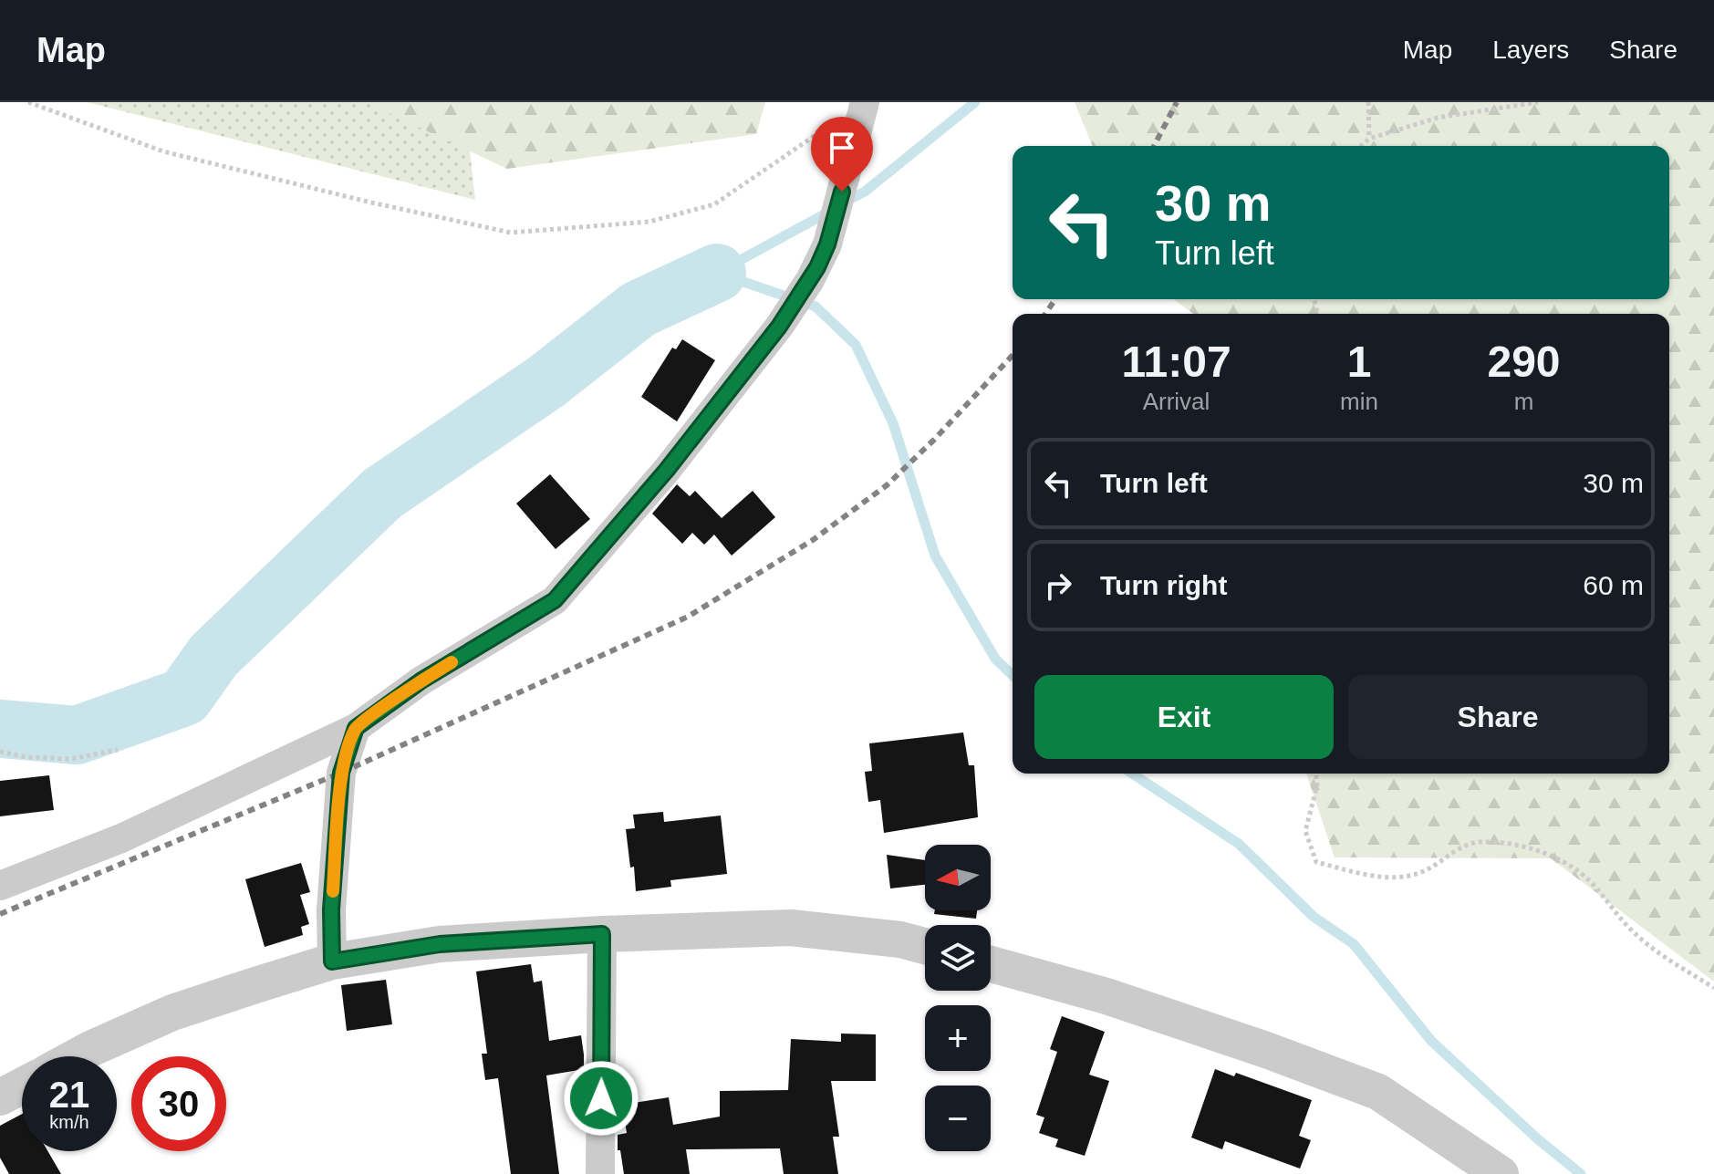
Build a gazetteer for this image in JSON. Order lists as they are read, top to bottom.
{
  "north": "left",
  "page": {
    "header": "Map",
    "nav": ["Map", "Layers", "Share"],
    "turn": ["30 m", "Turn left"],
    "eta": [
      "11:07",
      "Arrival",
      "1",
      "min",
      "290",
      "m"
    ],
    "list": [
      {
        "name": "Turn left",
        "value": "30 m"
      },
      {
        "name": "Turn right",
        "value": "60 m"
      }
    ],
    "buttons": ["Exit", "Share"],
    "map_buttons": ["+", "−"],
    "speed": "21 km/h",
    "limit": "30"
  }
}
